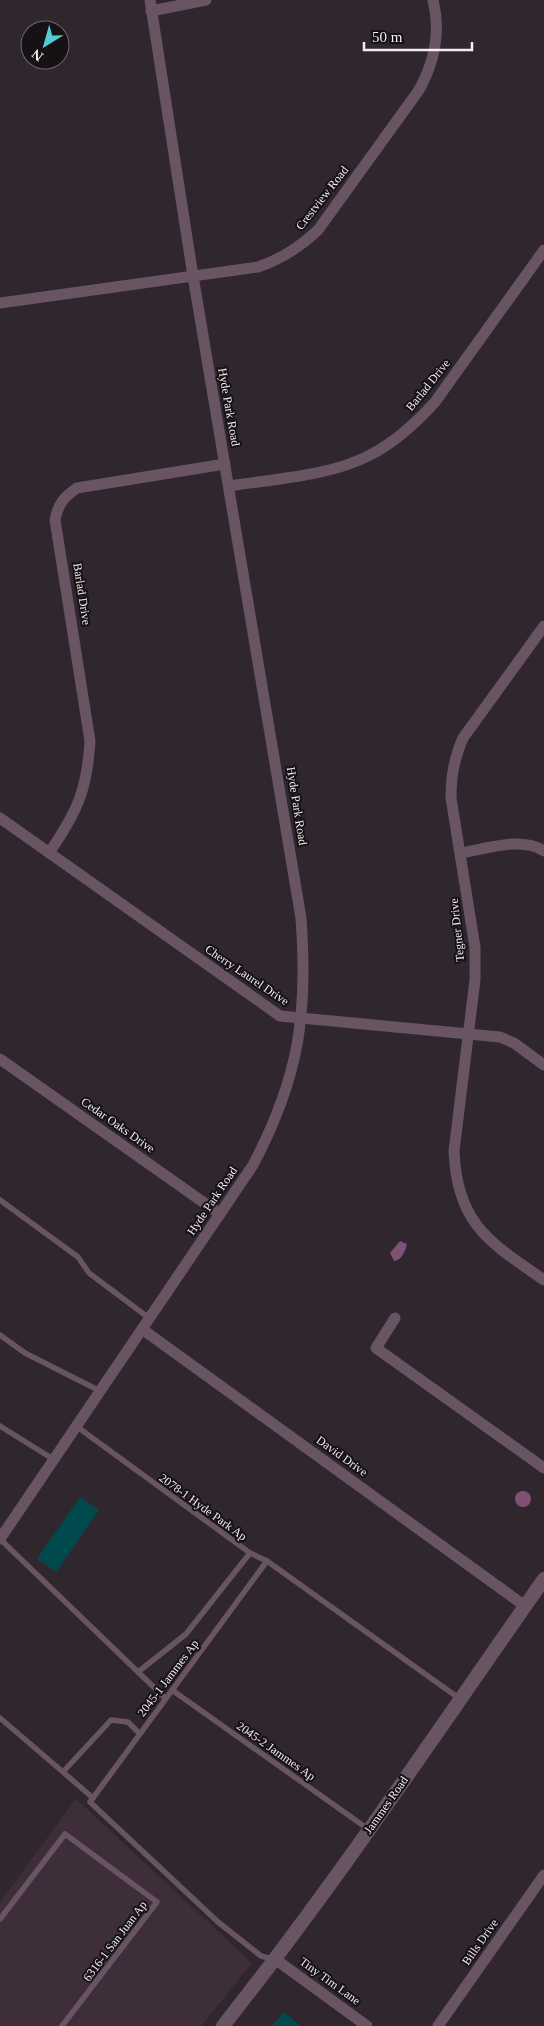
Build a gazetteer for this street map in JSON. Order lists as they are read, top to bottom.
{
  "streets": {
    "street": [
      "Crestview Road",
      "Barlad Drive",
      "Hyde Park Road",
      "Tegner Drive",
      "Cherry Laurel Drive",
      "Cedar Oaks Drive",
      "David Drive",
      "Jammes Road",
      "Bills Drive",
      "Tiny Tim Lane"
    ],
    "lane": [
      "2078-1 Hyde Park Ap",
      "2045-1 Jammes Ap",
      "2045-2 Jammes Ap",
      "6316-1 San Juan Ap"
    ]
  },
  "crossings": [
    ["Crestview Road", "Hyde Park Road"],
    ["Barlad Drive", "Hyde Park Road"],
    ["Barlad Drive", "Cherry Laurel Drive"],
    ["Hyde Park Road", "Cherry Laurel Drive"],
    ["Hyde Park Road", "Cedar Oaks Drive"],
    ["Hyde Park Road", "David Drive"],
    ["Hyde Park Road", "2078-1 Hyde Park Ap"],
    ["Tegner Drive", "Cherry Laurel Drive"],
    ["David Drive", "Jammes Road"],
    ["2045-1 Jammes Ap", "2045-2 Jammes Ap"],
    ["2045-2 Jammes Ap", "Jammes Road"],
    ["Jammes Road", "Tiny Tim Lane"]
  ],
  "scale_bar": "50 m",
  "north": "bottom left"
}
